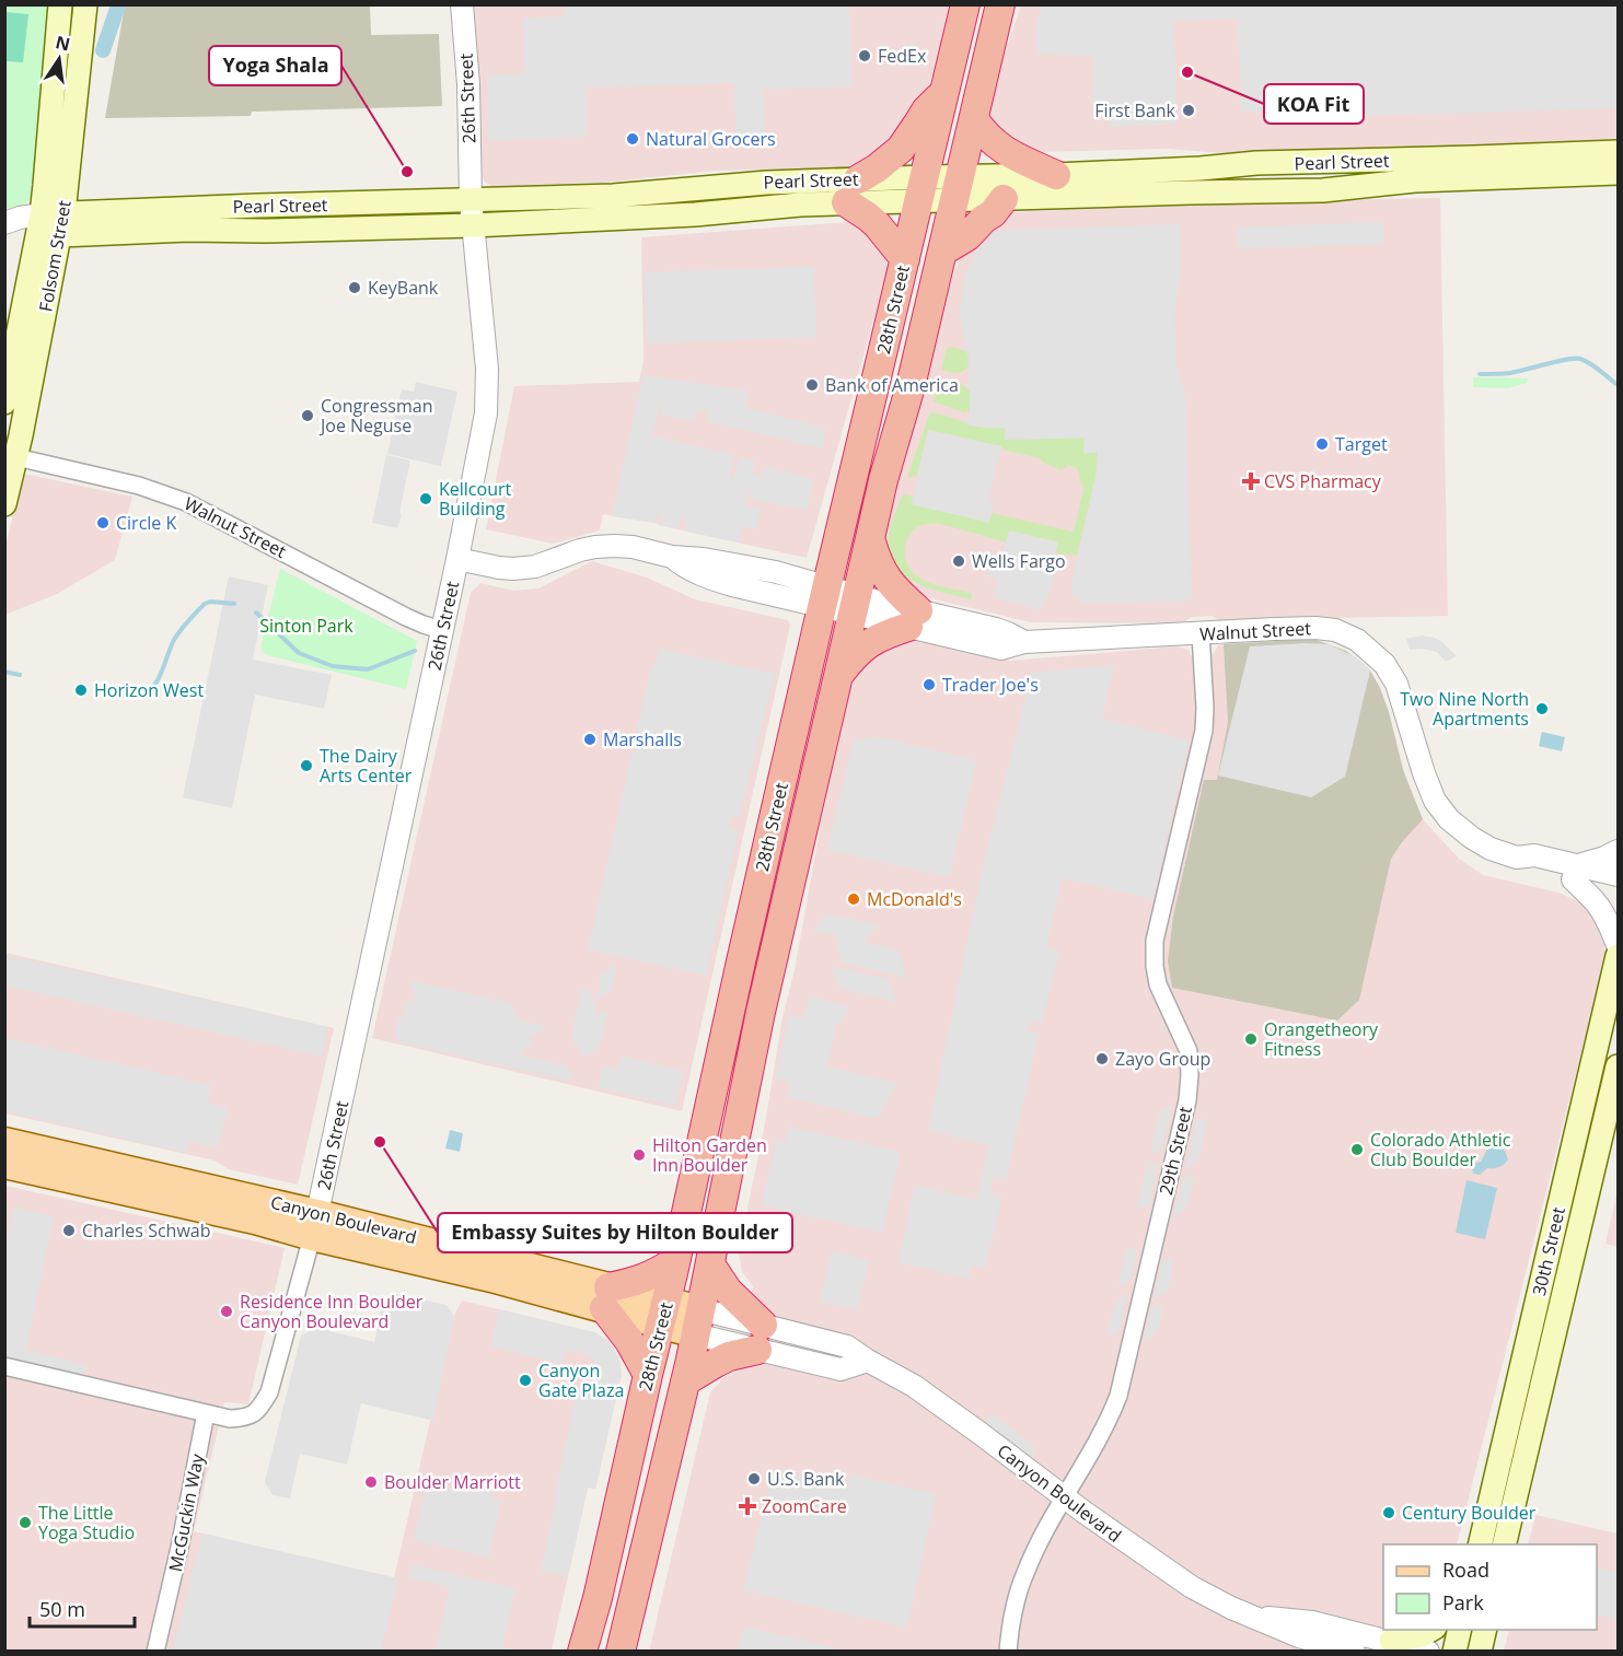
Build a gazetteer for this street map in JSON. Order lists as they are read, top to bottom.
{
  "streets": {
    "highway": ["28th Street"],
    "main road": [
      "Pearl Street",
      "Folsom Street",
      "Canyon Boulevard",
      "30th Street"
    ],
    "street": [
      "26th Street",
      "Walnut Street",
      "29th Street",
      "McGuckin Way"
    ]
  },
  "crossings": [
    ["26th Street", "Pearl Street"],
    ["26th Street", "Walnut Street"],
    ["26th Street", "Canyon Boulevard"],
    ["Pearl Street", "Folsom Street"],
    ["Pearl Street", "28th Street"],
    ["Folsom Street", "Walnut Street"],
    ["28th Street", "Walnut Street"],
    ["28th Street", "Canyon Boulevard"],
    ["Walnut Street", "29th Street"],
    ["29th Street", "Canyon Boulevard"]
  ],
  "parks": ["Sinton Park"],
  "places": {
    "other": [
      "FedEx",
      "KOA Fit",
      "First Bank",
      "Natural Grocers",
      "Yoga Shala",
      "KeyBank",
      "Bank of America",
      "Congressman Joe Neguse",
      "Target",
      "Kellcourt Building",
      "Circle K",
      "Wells Fargo",
      "Trader Joe's",
      "Horizon West",
      "Two Nine North Apartments",
      "Marshalls",
      "The Dairy Arts Center",
      "McDonald's",
      "Orangetheory Fitness",
      "Zayo Group",
      "Embassy Suites by Hilton Boulder",
      "Colorado Athletic Club Boulder",
      "Hilton Garden Inn Boulder",
      "Charles Schwab",
      "Residence Inn Boulder Canyon Boulevard",
      "Canyon Gate Plaza",
      "U.S. Bank",
      "Boulder Marriott",
      "Century Boulder",
      "The Little Yoga Studio"
    ],
    "health": ["CVS Pharmacy", "ZoomCare"]
  },
  "legend": ["Road", "Park"],
  "scale_bar": "50 m",
  "north": "top"
}
